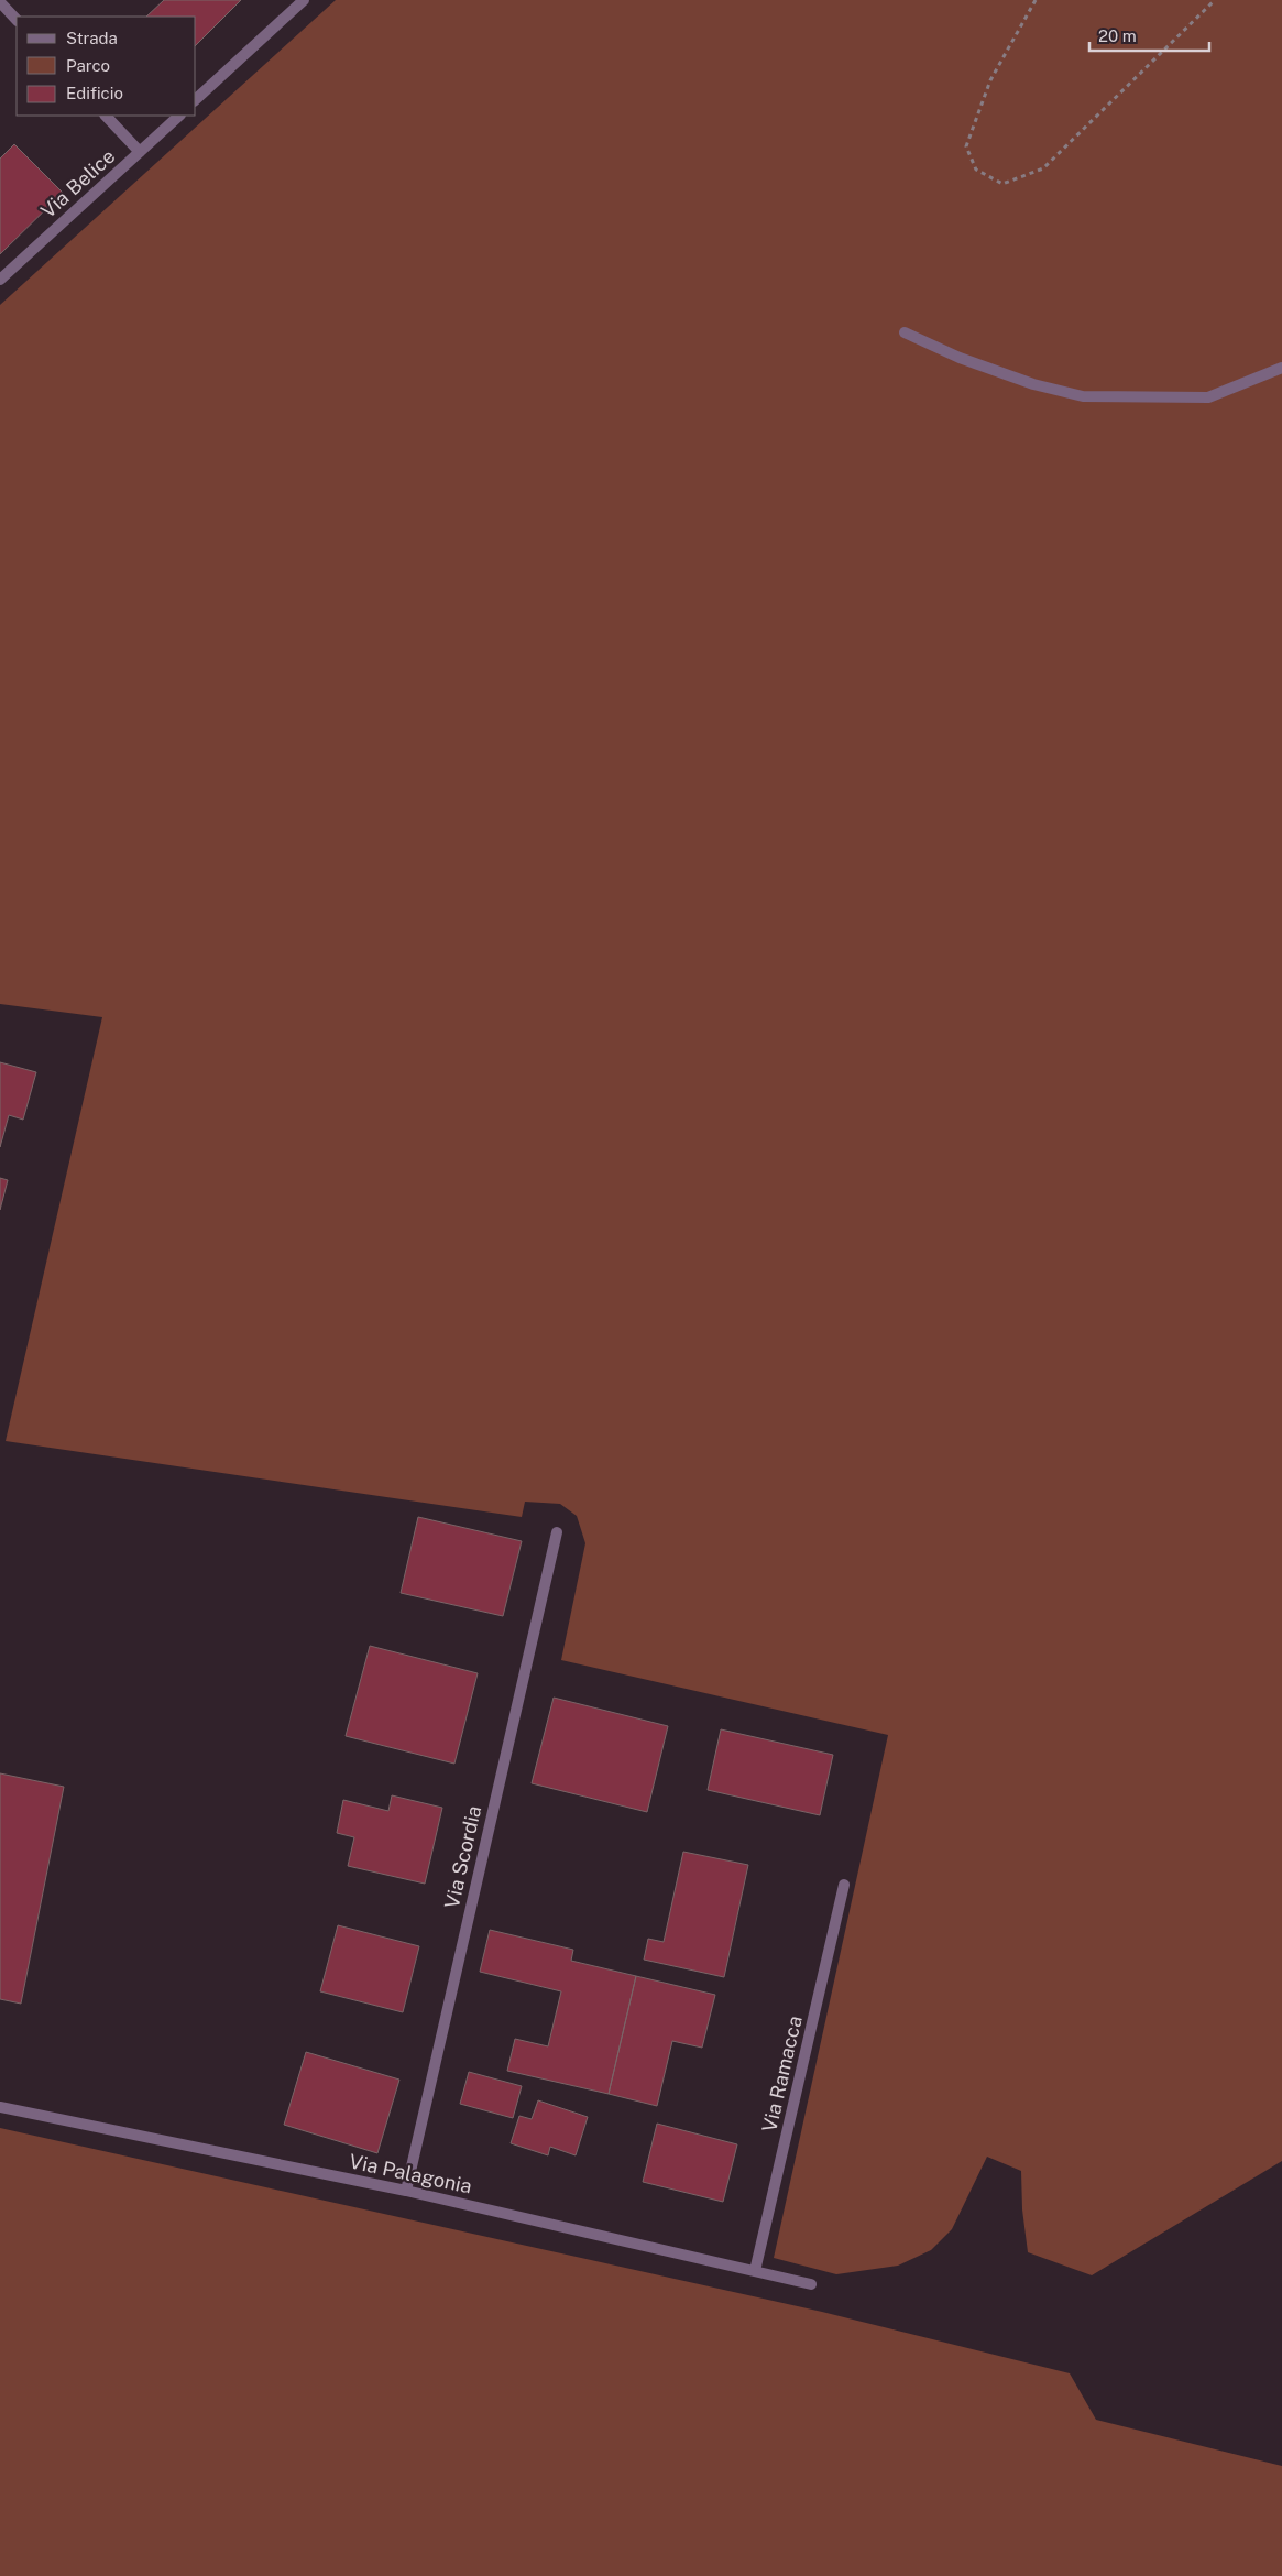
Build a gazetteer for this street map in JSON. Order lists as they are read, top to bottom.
{
  "streets": {
    "street": [
      "Via Belice",
      "Via Scordia",
      "Via Ramacca",
      "Via Palagonia"
    ]
  },
  "crossings": [
    ["Via Scordia", "Via Palagonia"],
    ["Via Ramacca", "Via Palagonia"]
  ],
  "legend": ["Strada", "Parco", "Edificio"],
  "scale_bar": "20 m"
}
